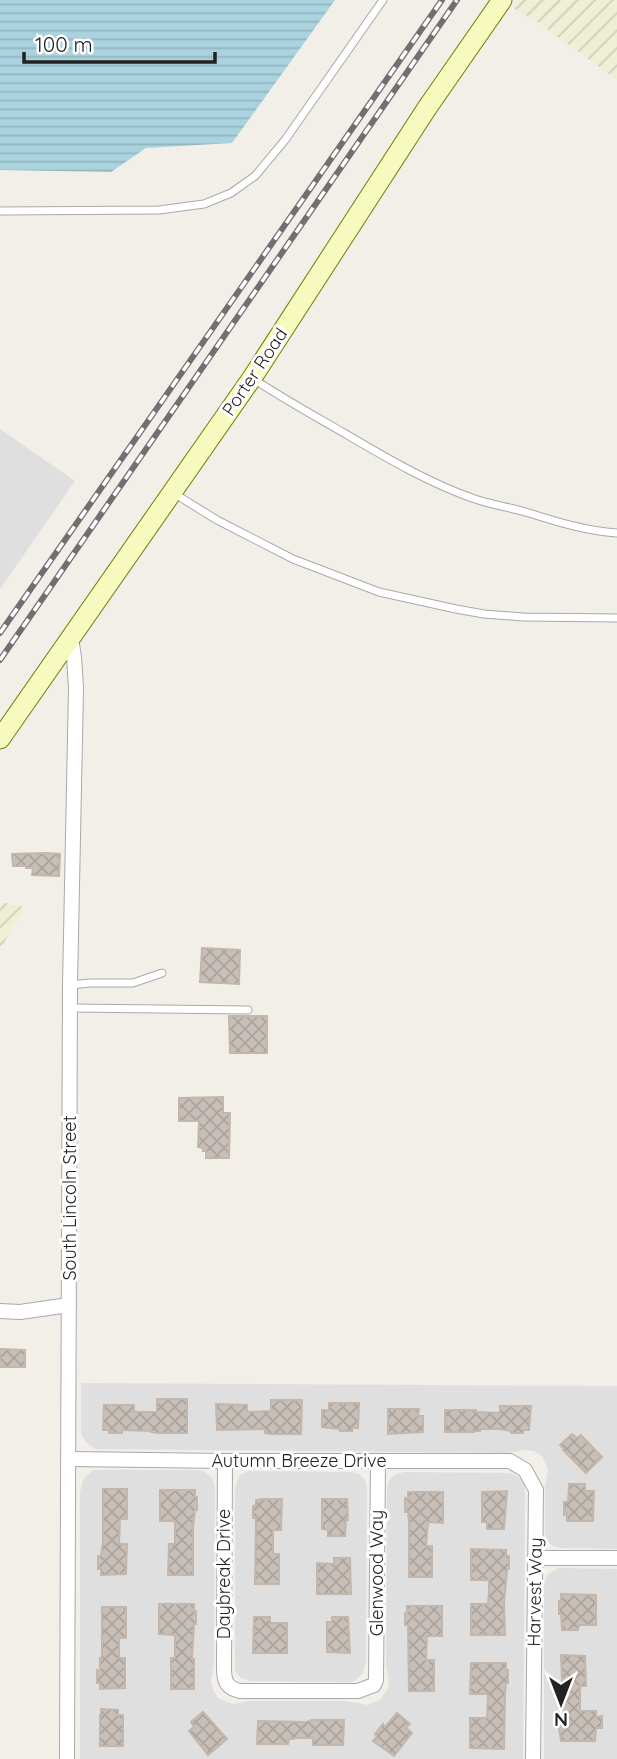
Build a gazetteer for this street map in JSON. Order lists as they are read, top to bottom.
{
  "streets": {
    "street": [
      "Porter Road",
      "South Lincoln Street",
      "Autumn Breeze Drive",
      "Glenwood Way",
      "Daybreak Drive",
      "Harvest Way"
    ]
  },
  "crossings": [
    ["Porter Road", "South Lincoln Street"],
    ["South Lincoln Street", "Autumn Breeze Drive"],
    ["Autumn Breeze Drive", "Glenwood Way"],
    ["Autumn Breeze Drive", "Daybreak Drive"],
    ["Autumn Breeze Drive", "Harvest Way"],
    ["Glenwood Way", "Daybreak Drive"]
  ],
  "scale_bar": "100 m",
  "north": "bottom"
}
